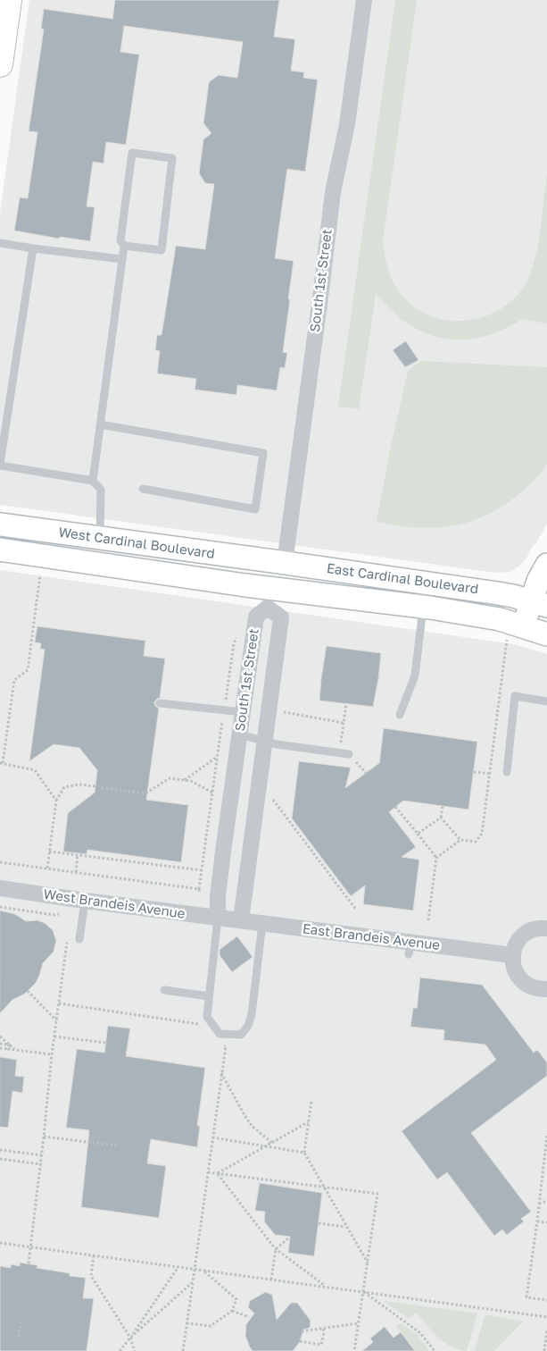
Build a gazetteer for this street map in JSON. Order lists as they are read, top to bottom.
{
  "streets": {
    "main road": ["West Cardinal Boulevard", "East Cardinal Boulevard"],
    "street": ["South 1st Street", "West Brandeis Avenue", "East Brandeis Avenue"]
  },
  "crossings": [
    ["South 1st Street", "West Cardinal Boulevard"],
    ["South 1st Street", "East Cardinal Boulevard"],
    ["South 1st Street", "West Brandeis Avenue"],
    ["South 1st Street", "East Brandeis Avenue"],
    ["West Cardinal Boulevard", "East Cardinal Boulevard"],
    ["West Brandeis Avenue", "East Brandeis Avenue"]
  ]
}
